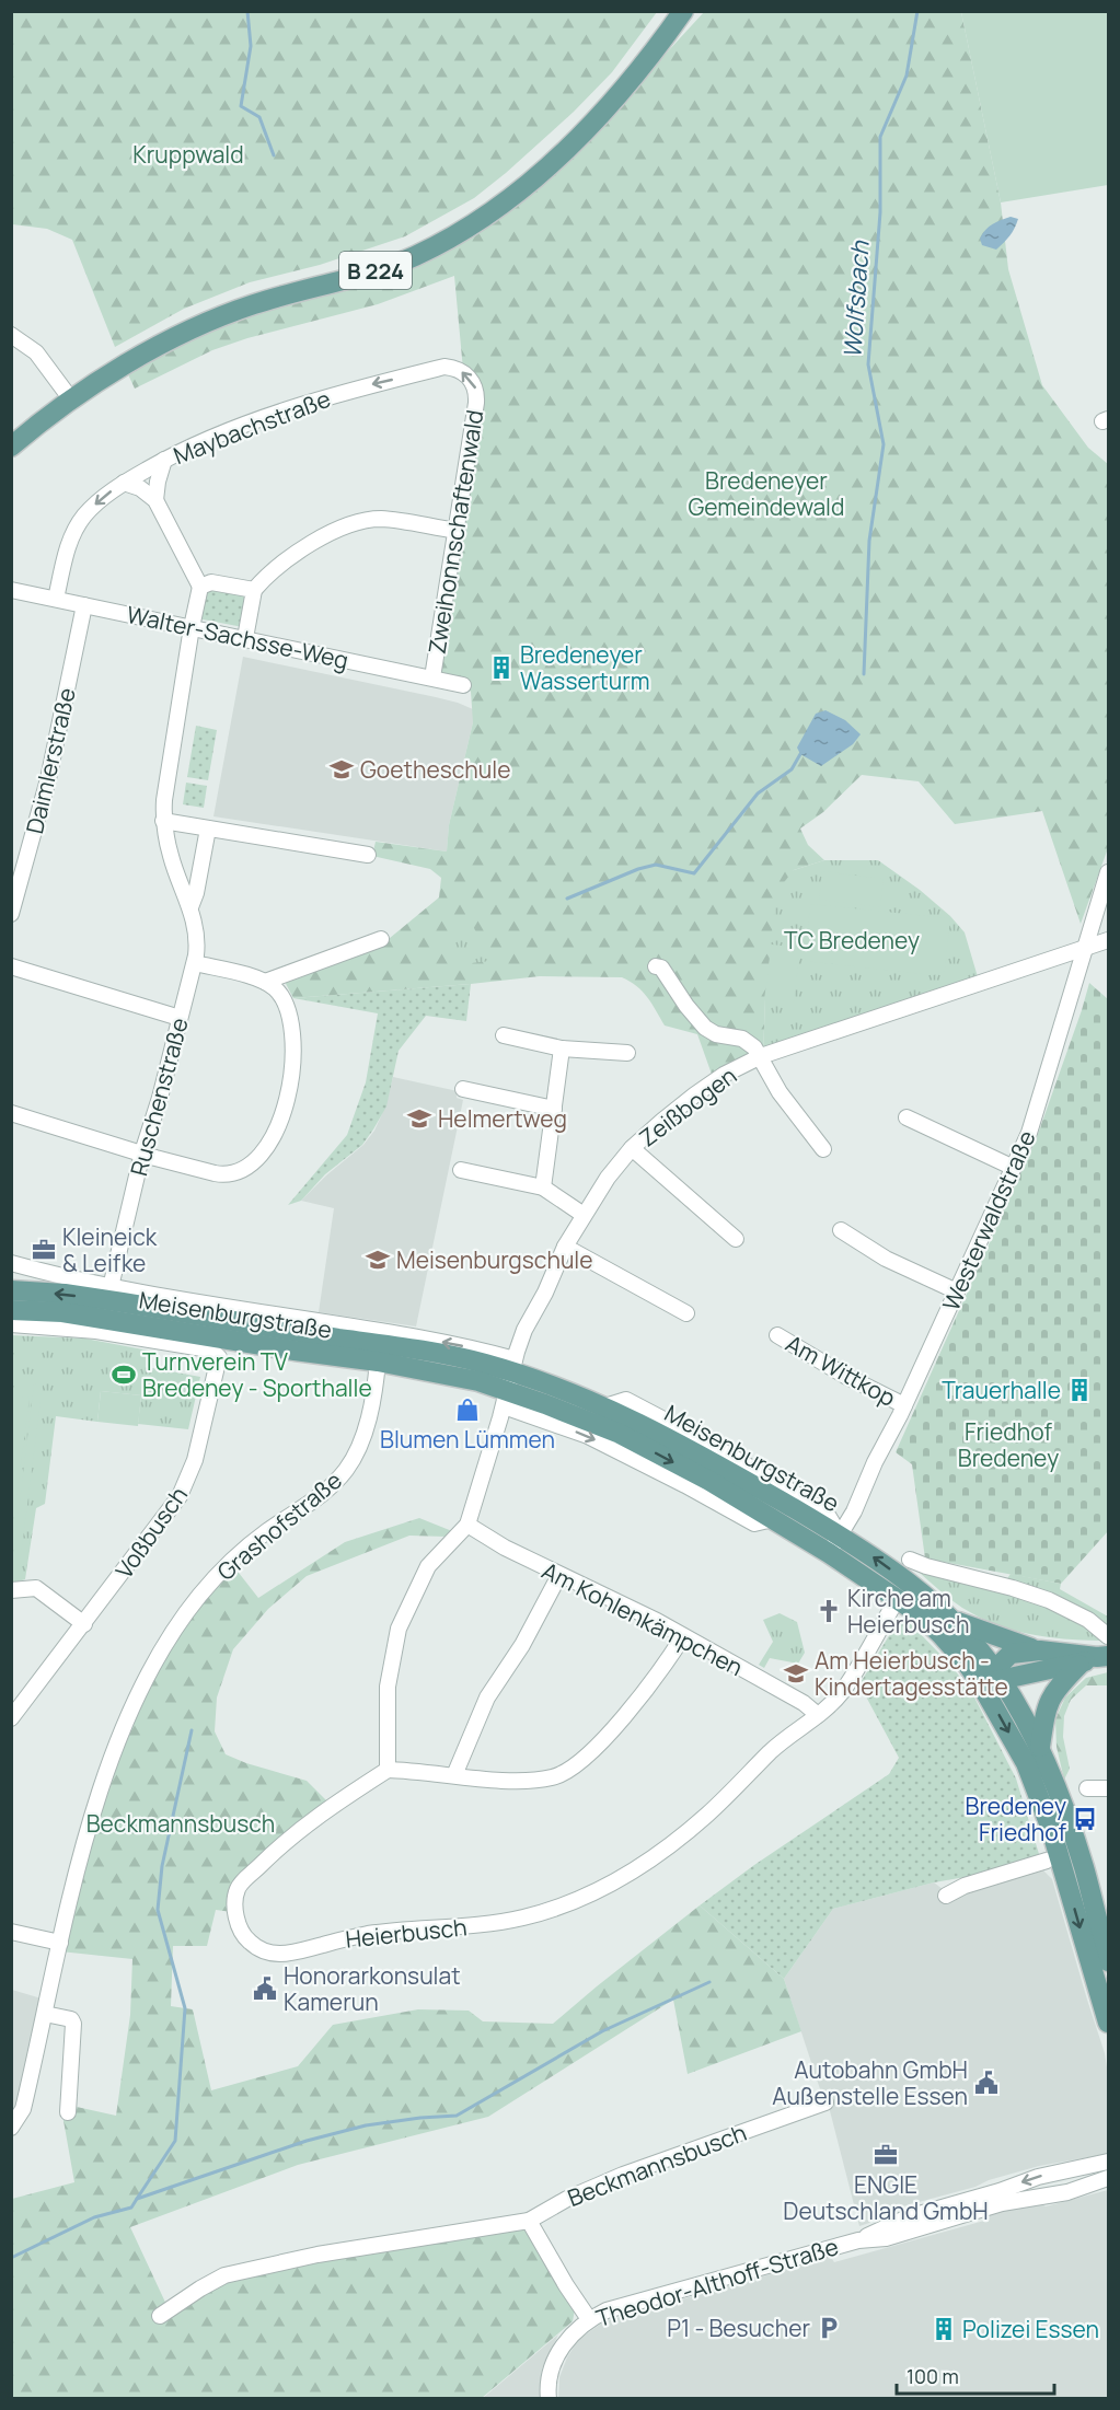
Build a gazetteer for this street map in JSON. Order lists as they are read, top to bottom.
{
  "streets": {
    "main road": ["B 224", "Meisenburgstraße"],
    "street": [
      "Maybachstraße",
      "Zweihonnschaftenwald",
      "Walter-Sachsse-Weg",
      "Daimlerstraße",
      "Ruschenstraße",
      "Zeißbogen",
      "Westerwaldstraße",
      "Am Wittkop",
      "Grashofstraße",
      "Voßbusch",
      "Am Kohlenkämpchen",
      "Heierbusch",
      "Beckmannsbusch",
      "Theodor-Althoff-Straße"
    ]
  },
  "crossings": [
    ["Maybachstraße", "Zweihonnschaftenwald"],
    ["Maybachstraße", "Walter-Sachsse-Weg"],
    ["Zweihonnschaftenwald", "Walter-Sachsse-Weg"],
    ["Walter-Sachsse-Weg", "Daimlerstraße"],
    ["Walter-Sachsse-Weg", "Ruschenstraße"],
    ["Ruschenstraße", "Meisenburgstraße"],
    ["Zeißbogen", "Westerwaldstraße"],
    ["Zeißbogen", "Meisenburgstraße"],
    ["Westerwaldstraße", "Meisenburgstraße"],
    ["Westerwaldstraße", "Am Wittkop"],
    ["Meisenburgstraße", "Grashofstraße"],
    ["Meisenburgstraße", "Voßbusch"],
    ["Meisenburgstraße", "Heierbusch"],
    ["Am Kohlenkämpchen", "Heierbusch"]
  ],
  "one_way": ["Maybachstraße", "Zweihonnschaftenwald"],
  "water": ["Wolfsbach"],
  "parks": [
    "Kruppwald",
    "Bredeneyer Gemeindewald",
    "TC Bredeney",
    "Friedhof Bredeney",
    "Beckmannsbusch"
  ],
  "places": {
    "building": ["Bredeneyer Wasserturm", "Trauerhalle", "Polizei Essen"],
    "school or university": [
      "Goetheschule",
      "Helmertweg",
      "Meisenburgschule",
      "Am Heierbusch - Kindertagesstätte"
    ],
    "office": ["Kleineick & Leifke", "ENGIE Deutschland GmbH"],
    "sports": ["Turnverein TV Bredeney - Sporthalle"],
    "shop": ["Blumen Lümmen"],
    "church": ["Kirche am Heierbusch"],
    "bus stop": ["Bredeney Friedhof"],
    "public building": ["Honorarkonsulat Kamerun", "Autobahn GmbH Außenstelle Essen"],
    "parking": ["P1 - Besucher"]
  },
  "scale_bar": "100 m"
}
